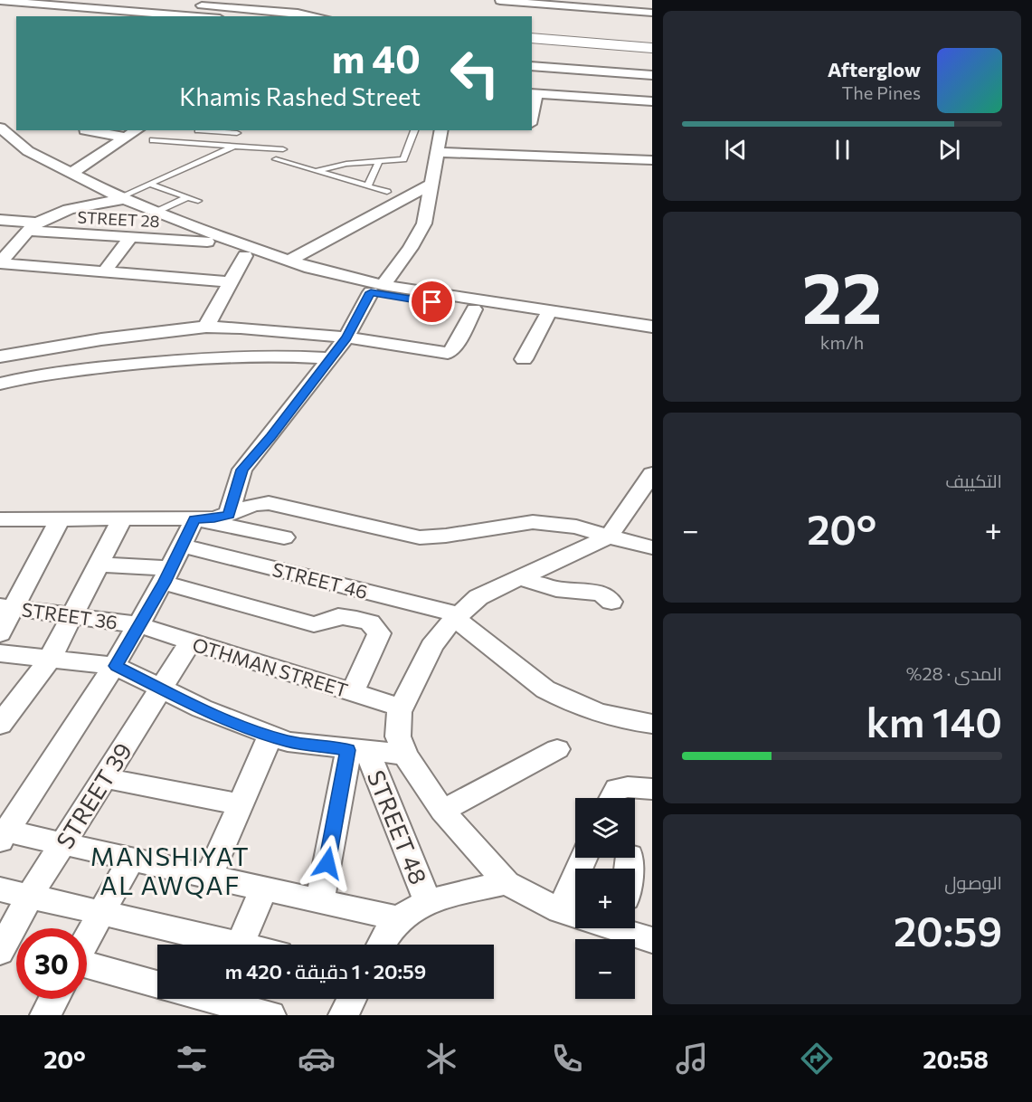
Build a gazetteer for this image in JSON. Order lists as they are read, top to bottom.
{
  "streets": {
    "street": [
      "STREET 28",
      "STREET 46",
      "STREET 36",
      "OTHMAN STREET",
      "STREET 39",
      "STREET 48"
    ]
  },
  "crossings": [
    ["STREET 36", "OTHMAN STREET"],
    ["OTHMAN STREET", "STREET 39"]
  ],
  "districts": ["MANSHIYAT AL AWQAF"],
  "page": {
    "turn": ["40 m", "Khamis Rashed Street"],
    "song": ["Afterglow", "The Pines"],
    "tile": [
      ["22", "km/h"],
      "التكييف",
      ["المدى · 28%", "140 km"],
      ["الوصول", "20:59"]
    ],
    "heat": ["−", "20°", "+"],
    "map_buttons": ["+", "−"],
    "limit": "30",
    "trip": "20:59 · 1 دقيقة · 420 m",
    "tabs": ["20:58", "20°"]
  }
}
